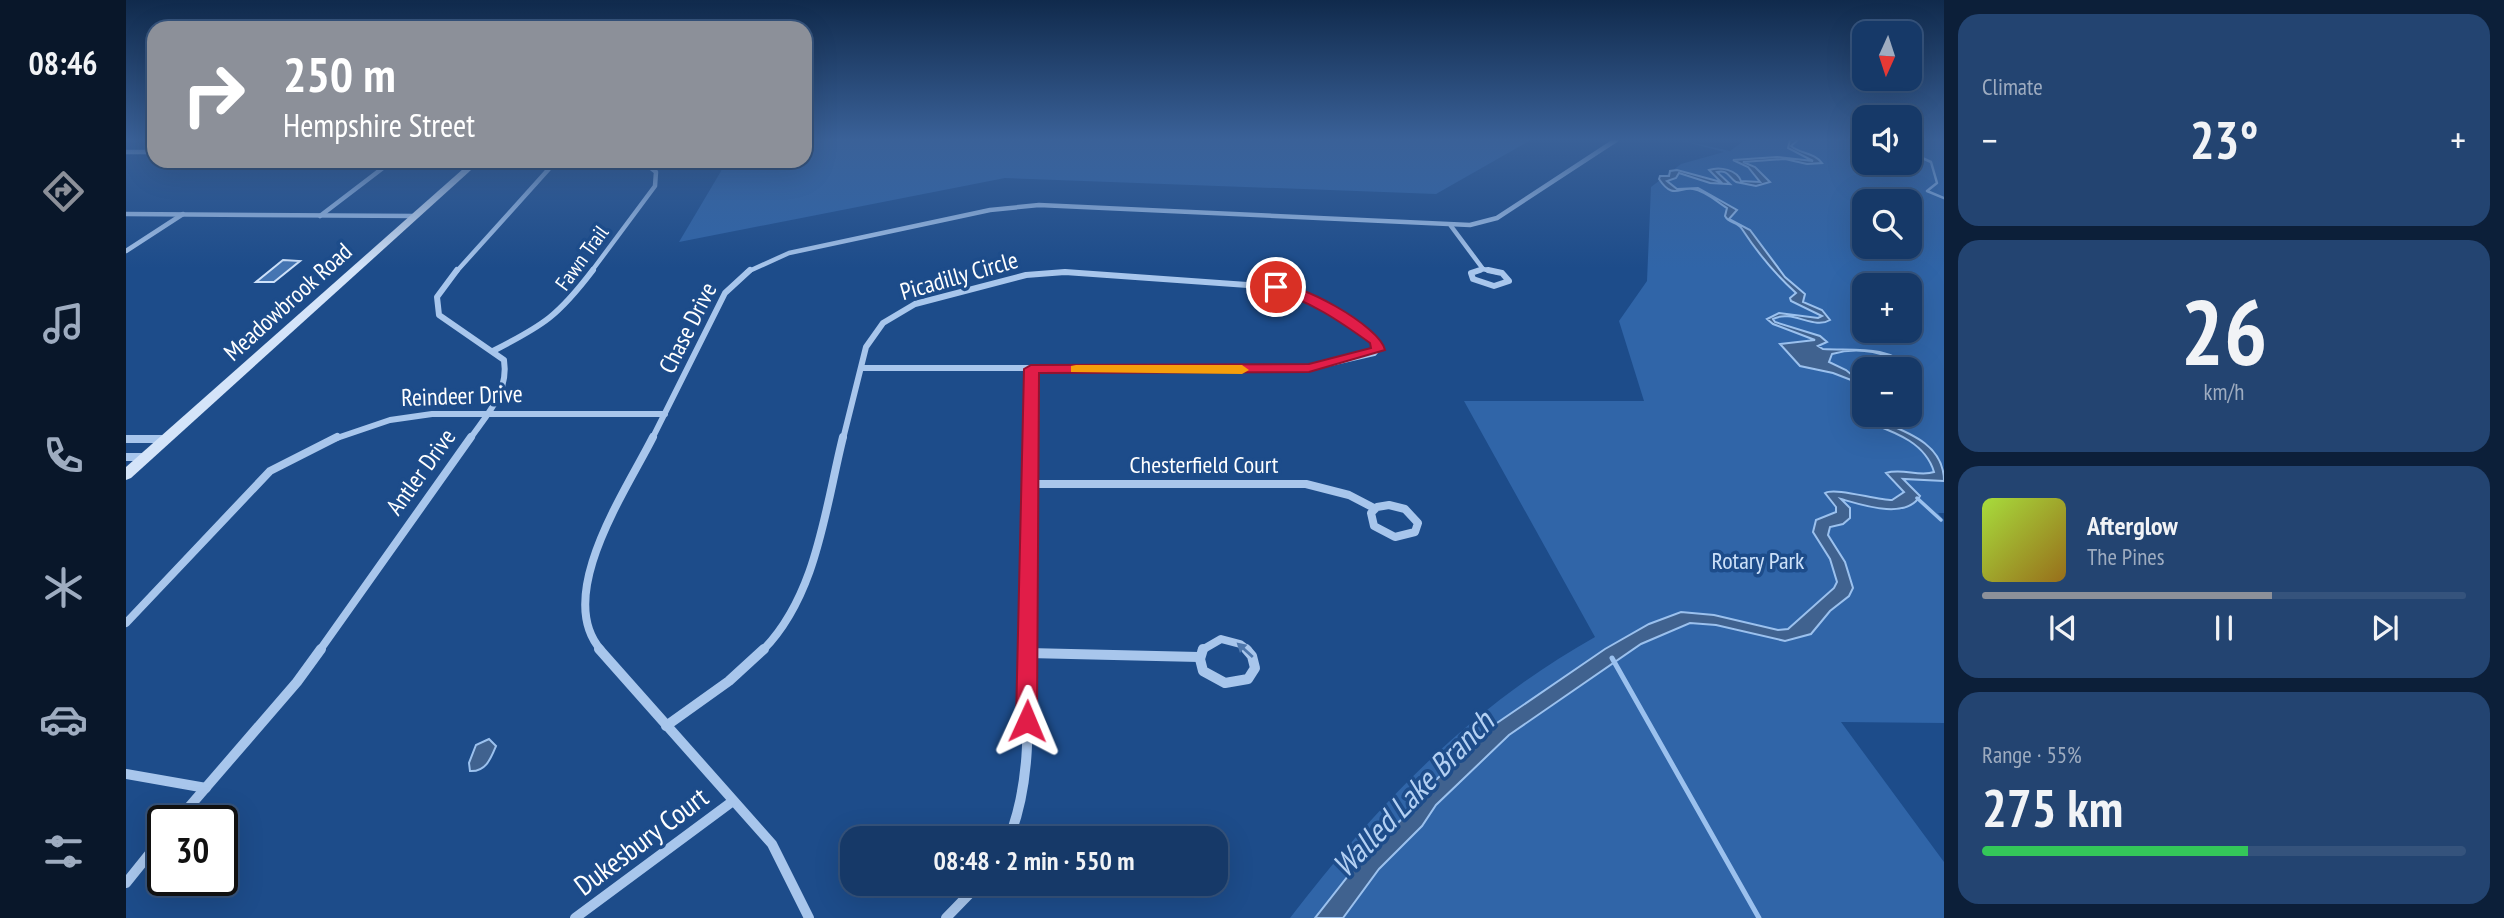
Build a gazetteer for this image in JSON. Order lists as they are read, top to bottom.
{
  "streets": {
    "street": [
      "Fawn Trail",
      "Picadilly Circle",
      "Meadowbrook Road",
      "Chase Drive",
      "Reindeer Drive",
      "Chesterfield Court",
      "Antler Drive",
      "Dukesbury Court"
    ]
  },
  "crossings": [
    ["Fawn Trail", "Antler Drive"],
    ["Picadilly Circle", "Chase Drive"],
    ["Chase Drive", "Reindeer Drive"],
    ["Chase Drive", "Dukesbury Court"],
    ["Reindeer Drive", "Antler Drive"]
  ],
  "water": ["Walled Lake Branch"],
  "parks": ["Rotary Park"],
  "north": "bottom",
  "page": {
    "tabs": "08:46",
    "tile": [
      "Climate",
      ["26", "km/h"],
      ["Range · 55%", "275 km"]
    ],
    "map_buttons": ["+", "−"],
    "turn": ["250 m", "Hempshire Street"],
    "heat": ["−", "23°", "+"],
    "song": ["Afterglow", "The Pines"],
    "limit": "30",
    "trip": "08:48 · 2 min · 550 m"
  }
}
